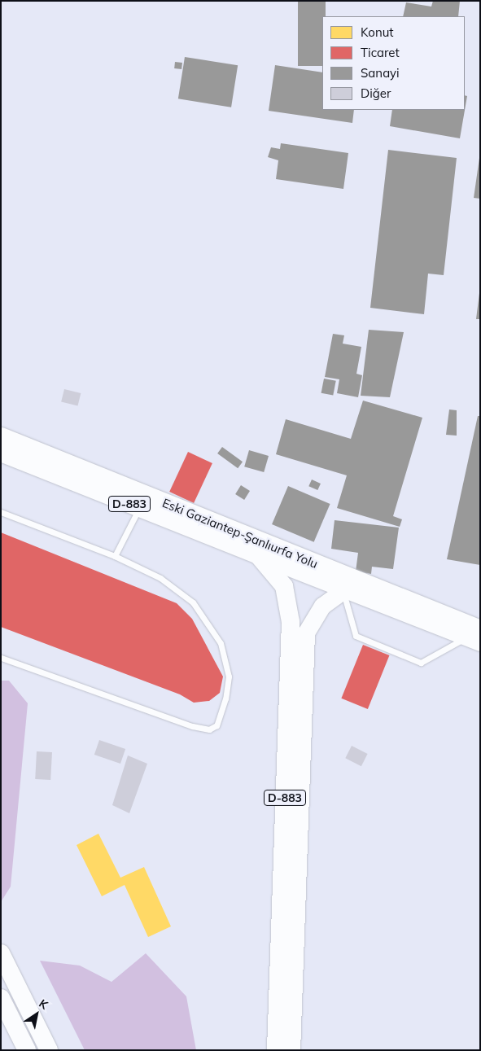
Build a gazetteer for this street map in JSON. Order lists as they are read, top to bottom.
{
  "streets": {
    "highway": ["D-883"],
    "main road": ["Eski Gaziantep-Şanlıurfa Yolu"]
  },
  "crossings": [
    ["D-883", "Eski Gaziantep-Şanlıurfa Yolu"]
  ],
  "legend": [
    "Konut",
    "Ticaret",
    "Sanayi",
    "Diğer"
  ],
  "north": "top right"
}
